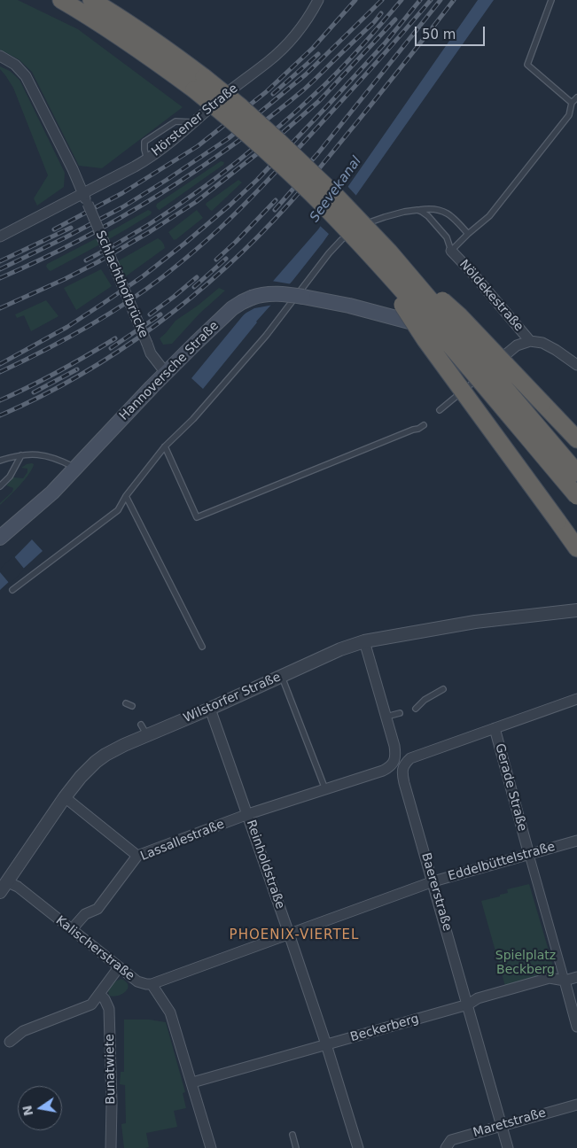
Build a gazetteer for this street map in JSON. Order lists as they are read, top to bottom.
{
  "streets": {
    "main road": ["Hannoversche Straße"],
    "street": [
      "Hörstener Straße",
      "Schlachthofbrücke",
      "Nöldekestraße",
      "Wilstorfer Straße",
      "Gerade Straße",
      "Lassallestraße",
      "Eddelbüttelstraße",
      "Reinholdstraße",
      "Baererstraße",
      "Kalischerstraße",
      "Beckerberg",
      "Bunatwiete",
      "Maretstraße"
    ]
  },
  "crossings": [
    ["Hörstener Straße", "Schlachthofbrücke"],
    ["Schlachthofbrücke", "Hannoversche Straße"],
    ["Nöldekestraße", "Hannoversche Straße"],
    ["Wilstorfer Straße", "Reinholdstraße"],
    ["Wilstorfer Straße", "Baererstraße"],
    ["Wilstorfer Straße", "Kalischerstraße"],
    ["Gerade Straße", "Lassallestraße"],
    ["Gerade Straße", "Eddelbüttelstraße"],
    ["Gerade Straße", "Beckerberg"],
    ["Lassallestraße", "Reinholdstraße"],
    ["Lassallestraße", "Baererstraße"],
    ["Lassallestraße", "Kalischerstraße"],
    ["Eddelbüttelstraße", "Reinholdstraße"],
    ["Eddelbüttelstraße", "Baererstraße"],
    ["Eddelbüttelstraße", "Kalischerstraße"],
    ["Reinholdstraße", "Beckerberg"],
    ["Baererstraße", "Beckerberg"],
    ["Baererstraße", "Maretstraße"],
    ["Kalischerstraße", "Beckerberg"]
  ],
  "districts": ["PHOENIX-VIERTEL"],
  "water": ["Seevekanal"],
  "parks": ["Spielplatz Beckberg"],
  "scale_bar": "50 m",
  "north": "left"
}
